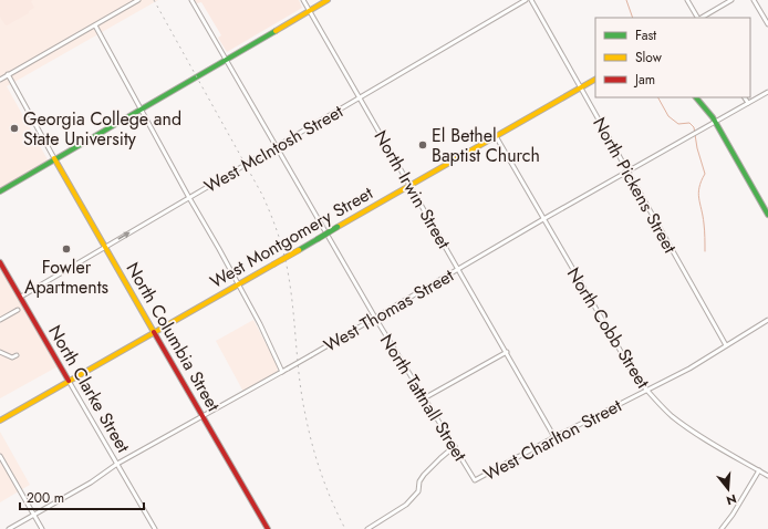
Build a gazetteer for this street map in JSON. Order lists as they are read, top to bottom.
{
  "streets": {
    "main road": ["West Montgomery Street", "North Columbia Street", "North Clarke Street"],
    "street": [
      "West McIntosh Street",
      "North Pickens Street",
      "North Irwin Street",
      "West Thomas Street",
      "North Cobb Street",
      "North Tattnall Street",
      "West Charlton Street"
    ]
  },
  "crossings": [
    ["West McIntosh Street", "North Irwin Street"],
    ["West McIntosh Street", "North Columbia Street"],
    ["West McIntosh Street", "North Clarke Street"],
    ["West McIntosh Street", "North Tattnall Street"],
    ["North Pickens Street", "West Montgomery Street"],
    ["North Pickens Street", "West Thomas Street"],
    ["North Pickens Street", "West Charlton Street"],
    ["North Irwin Street", "West Montgomery Street"],
    ["North Irwin Street", "West Thomas Street"],
    ["North Irwin Street", "West Charlton Street"],
    ["West Montgomery Street", "North Cobb Street"],
    ["West Montgomery Street", "North Columbia Street"],
    ["West Montgomery Street", "North Clarke Street"],
    ["West Thomas Street", "North Cobb Street"],
    ["West Thomas Street", "North Columbia Street"],
    ["West Thomas Street", "North Clarke Street"],
    ["West Thomas Street", "North Tattnall Street"],
    ["North Cobb Street", "West Charlton Street"],
    ["North Tattnall Street", "West Charlton Street"]
  ],
  "places": ["Georgia College and State University", "El Bethel Baptist Church", "Fowler Apartments"],
  "legend": ["Fast", "Slow", "Jam"],
  "scale_bar": "200 m",
  "north": "bottom"
}
